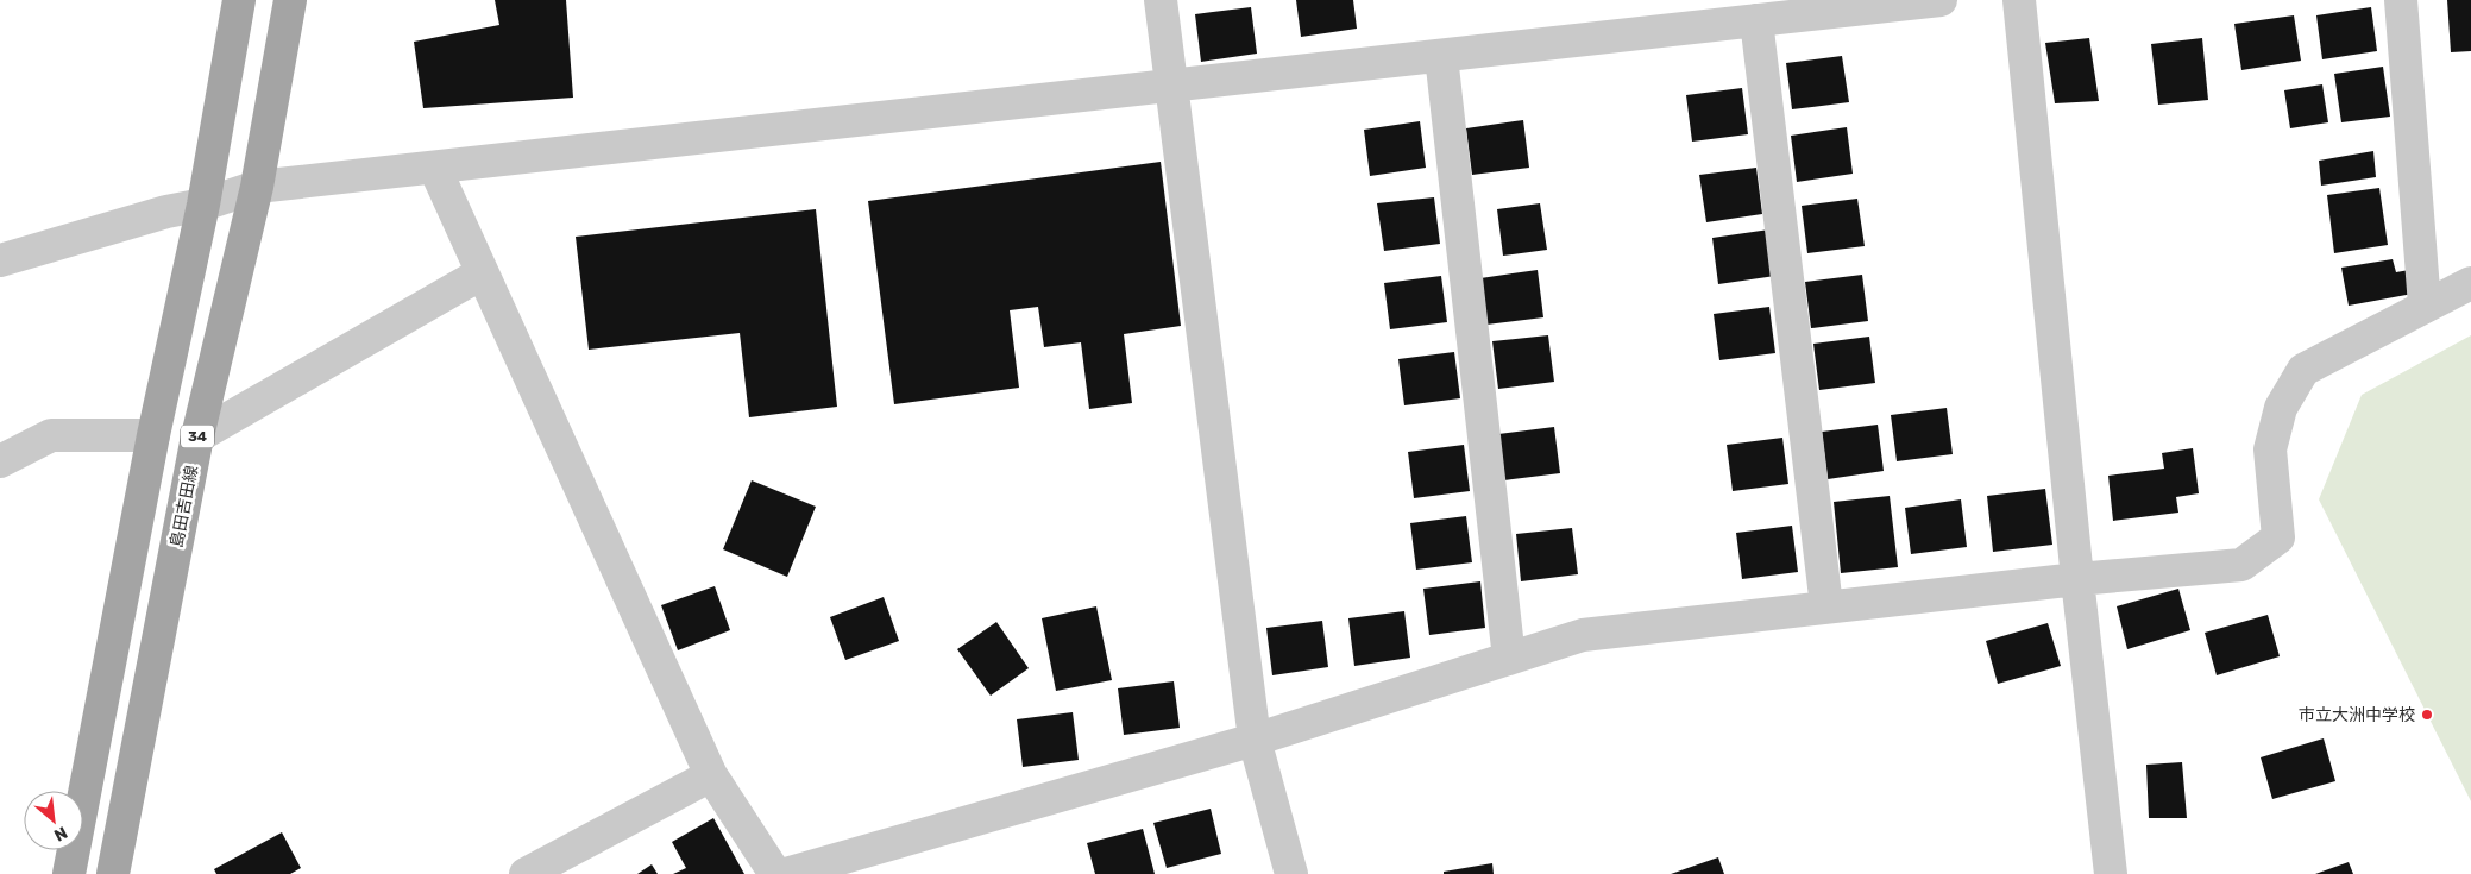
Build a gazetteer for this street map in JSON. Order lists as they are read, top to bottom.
{
  "streets": {
    "main road": ["34", "島田吉田線"]
  },
  "places": ["市立大洲中学校"],
  "north": "bottom right"
}
